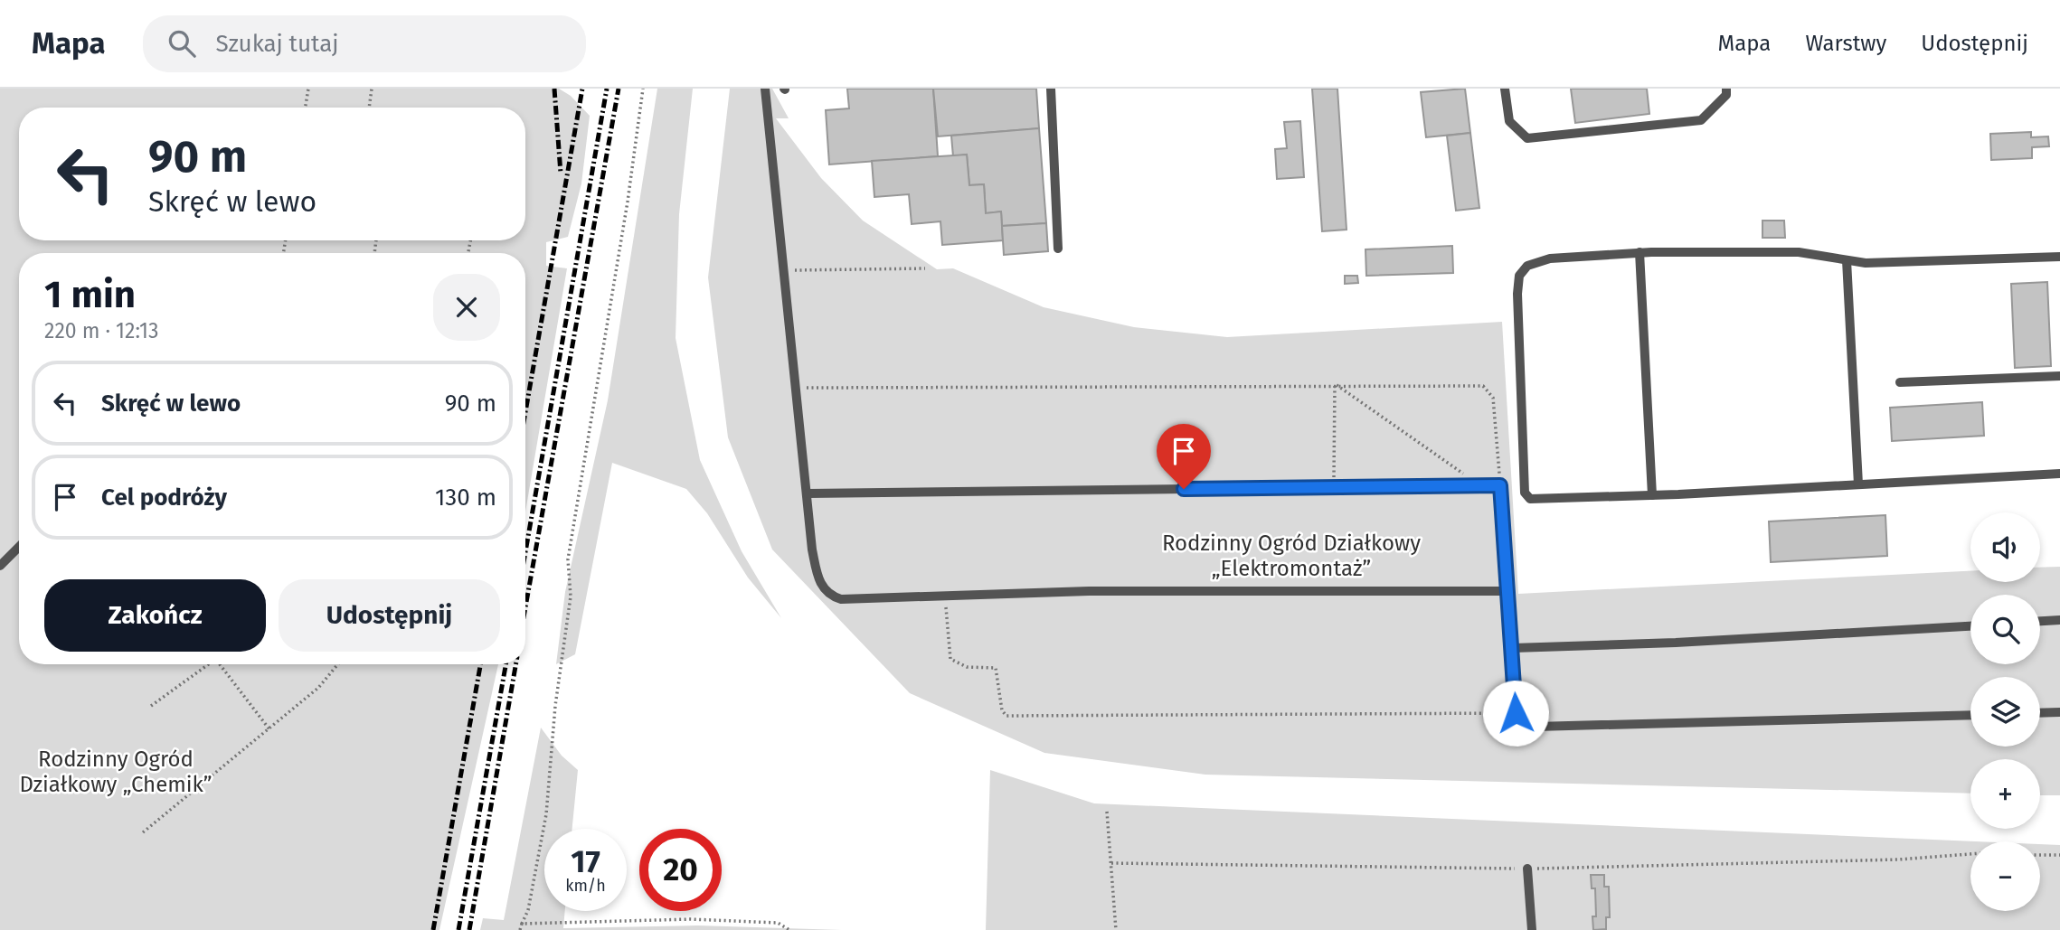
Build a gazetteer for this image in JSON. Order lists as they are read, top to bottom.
{
  "parks": ["Rodzinny Ogród Działkowy „Elektromontaż”", "Rodzinny Ogród Działkowy „Chemik”"],
  "page": {
    "header": "Mapa",
    "search": "Szukaj tutaj",
    "nav": ["Mapa", "Warstwy", "Udostępnij"],
    "turn": ["90 m", "Skręć w lewo"],
    "heading": ["1 min", "220 m · 12:13"],
    "list": [
      {
        "name": "Skręć w lewo",
        "value": "90 m"
      },
      {
        "name": "Cel podróży",
        "value": "130 m"
      }
    ],
    "map_buttons": ["+", "−"],
    "buttons": ["Zakończ", "Udostępnij"],
    "speed": "17 km/h",
    "limit": "20"
  }
}
